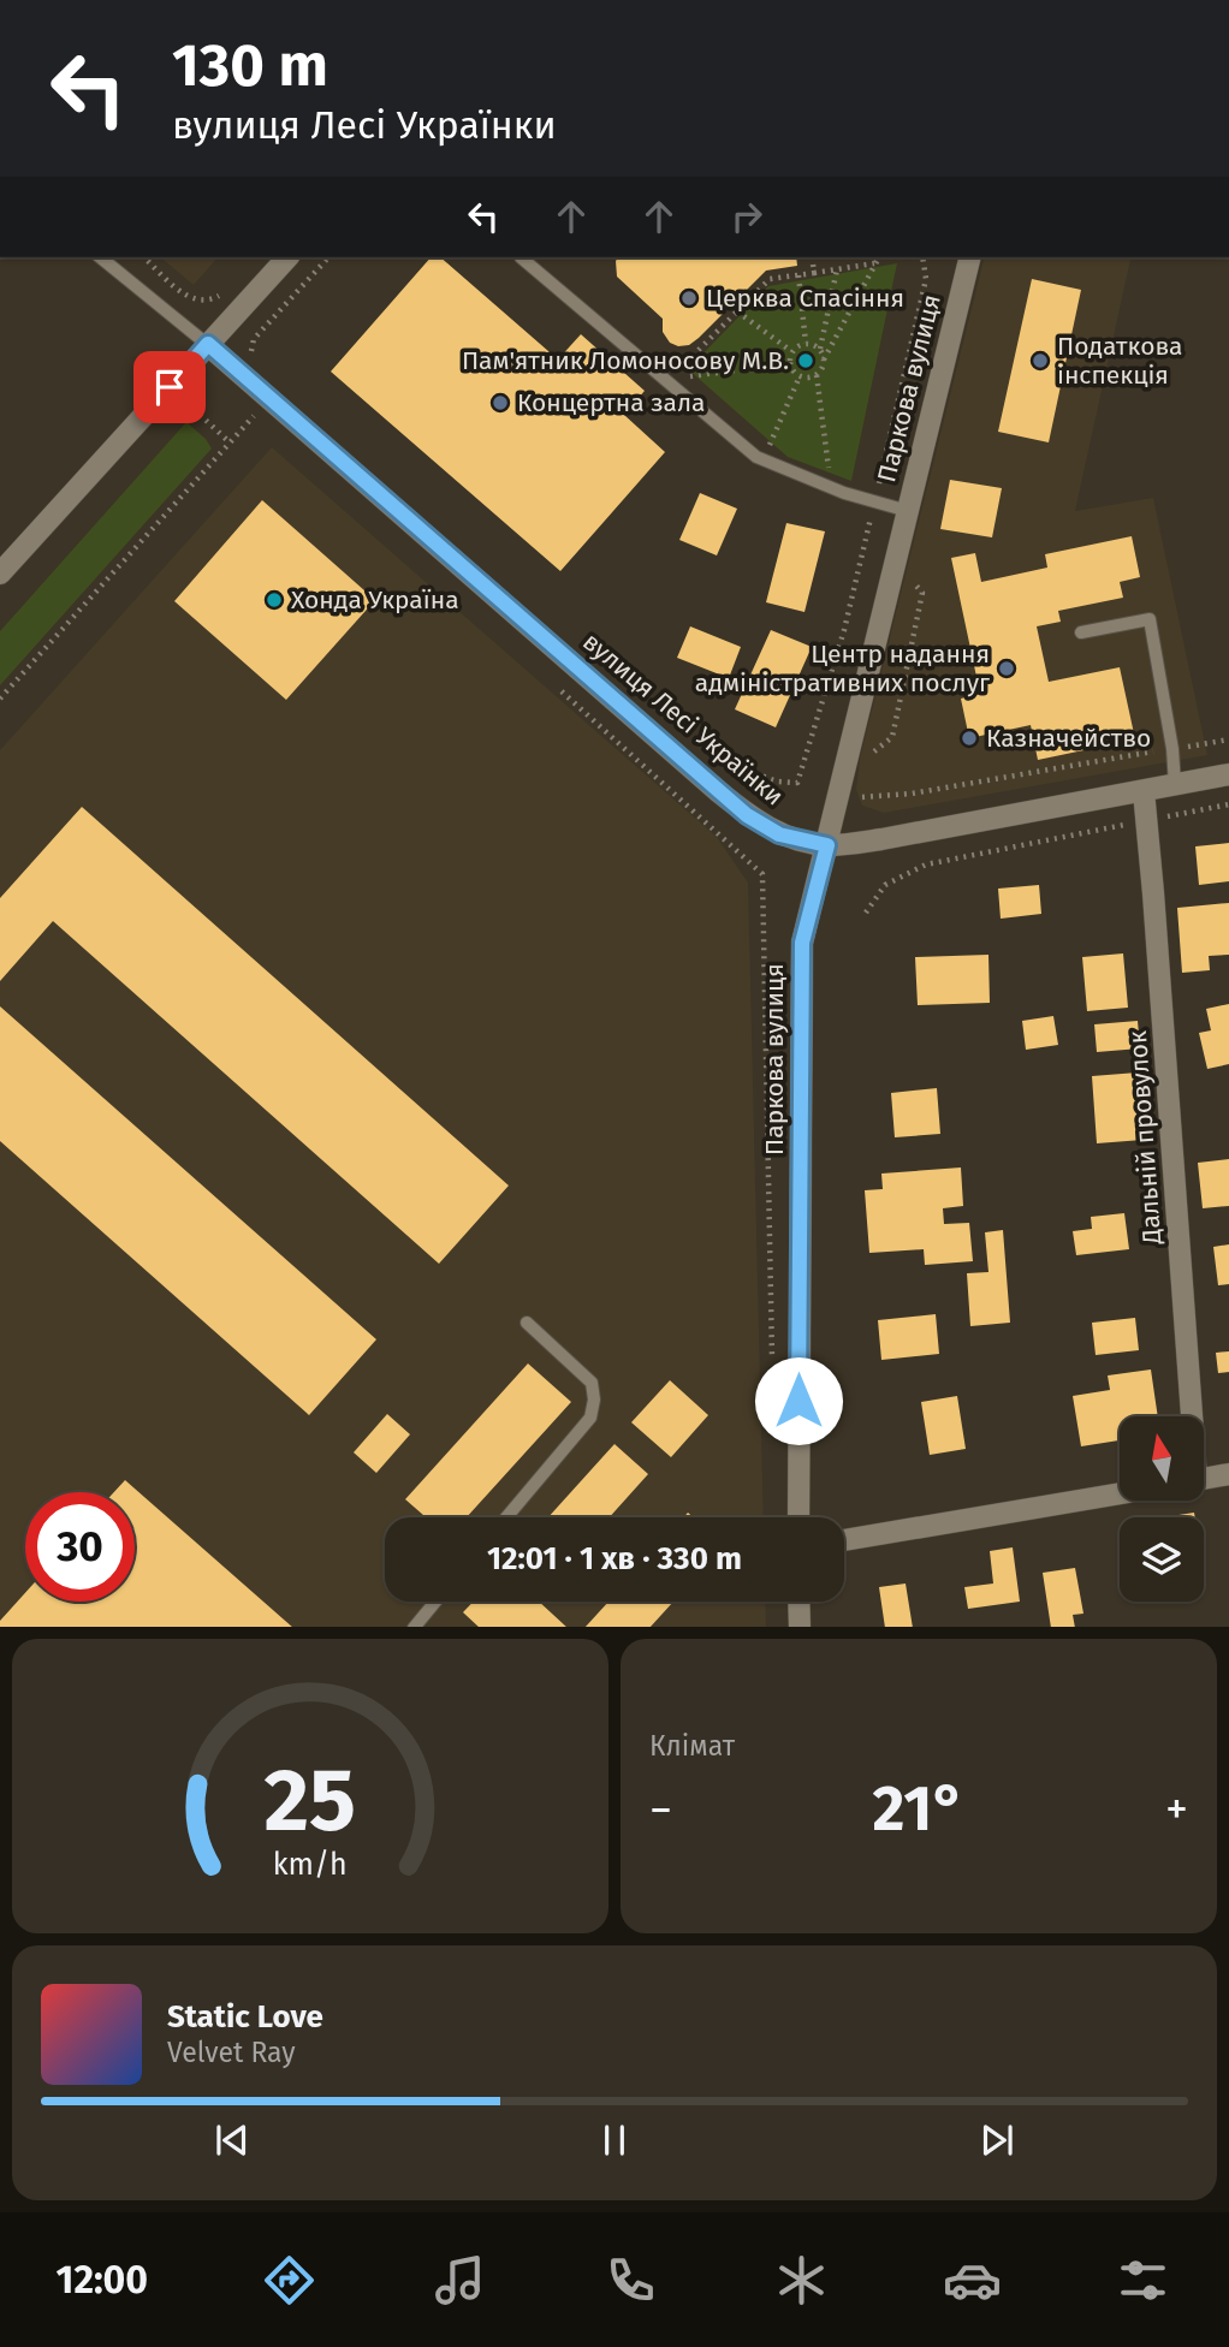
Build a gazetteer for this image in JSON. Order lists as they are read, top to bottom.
{
  "streets": {
    "street": ["Паркова вулиця", "вулиця Лесі Українки", "Дальній провулок"]
  },
  "crossings": [
    ["Паркова вулиця", "вулиця Лесі Українки"],
    ["вулиця Лесі Українки", "Дальній провулок"]
  ],
  "places": [
    "Церква Спасіння",
    "Пам'ятник Ломоносову М.В.",
    "Податкова інспекція",
    "Концертна зала",
    "Хонда Україна",
    "Центр надання адміністративних послуг",
    "Казначейство"
  ],
  "north": "top",
  "page": {
    "turn": ["130 m", "вулиця Лесі Українки"],
    "limit": "30",
    "trip": "12:01 · 1 хв · 330 m",
    "tile": "Клімат",
    "heat": ["−", "21°", "+"],
    "song": ["Static Love", "Velvet Ray"],
    "tabs": "12:00",
    "gauge": ["25", "km/h"]
  }
}
